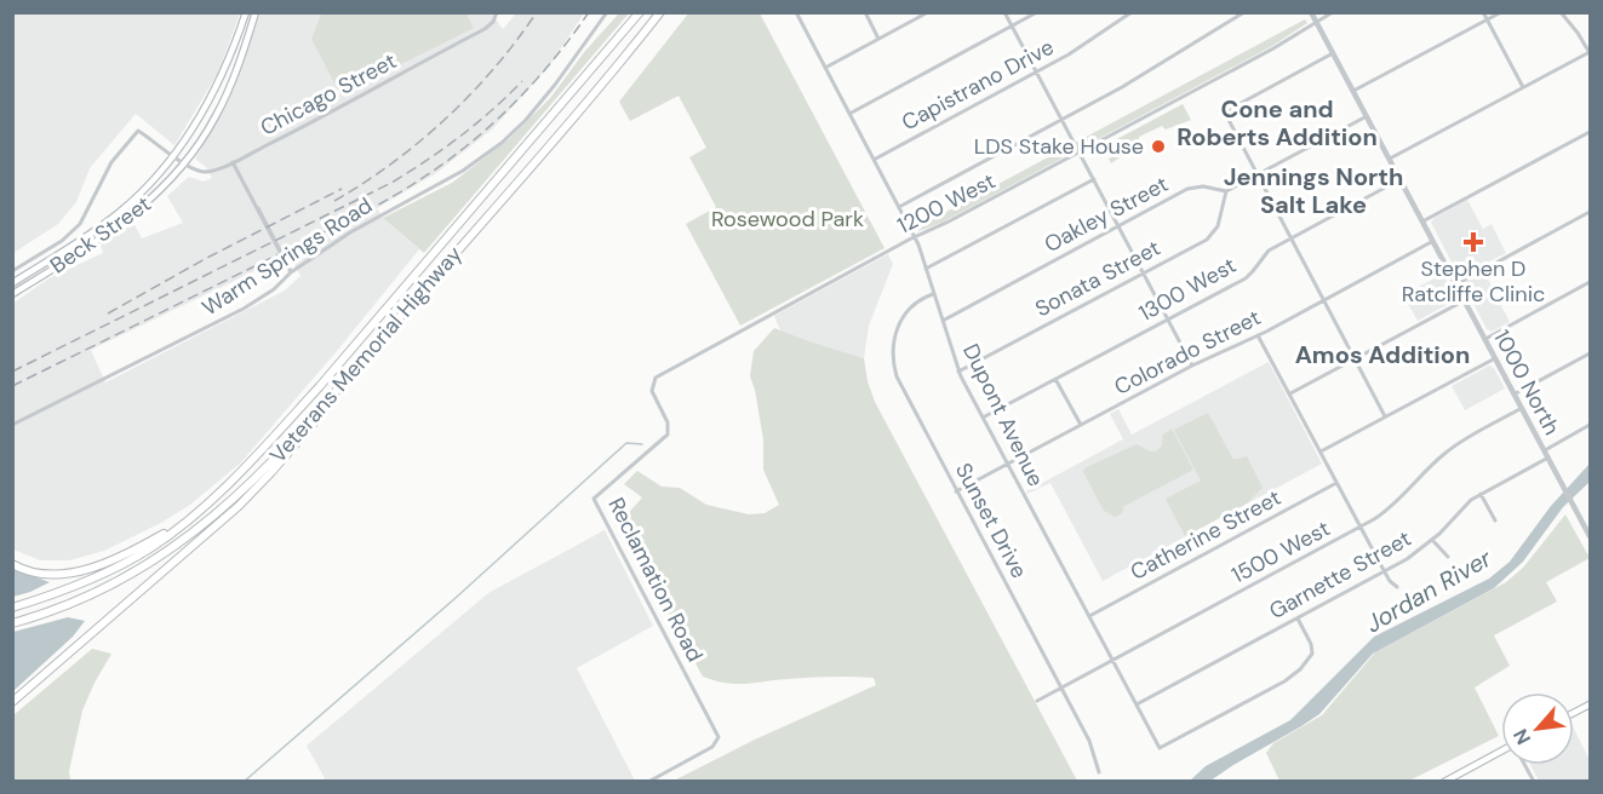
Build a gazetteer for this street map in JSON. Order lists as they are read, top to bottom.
{
  "streets": {
    "highway": ["Veterans Memorial Highway"],
    "main road": ["Beck Street"],
    "street": [
      "Capistrano Drive",
      "Chicago Street",
      "1200 West",
      "Oakley Street",
      "Warm Springs Road",
      "Sonata Street",
      "1300 West",
      "Colorado Street",
      "1000 North",
      "Dupont Avenue",
      "Sunset Drive",
      "Catherine Street",
      "1500 West",
      "Garnette Street",
      "Reclamation Road"
    ]
  },
  "crossings": [
    ["Capistrano Drive", "Dupont Avenue"],
    ["Chicago Street", "Beck Street"],
    ["1200 West", "1000 North"],
    ["1200 West", "Dupont Avenue"],
    ["1200 West", "Reclamation Road"],
    ["Oakley Street", "Sonata Street"],
    ["Oakley Street", "Dupont Avenue"],
    ["Sonata Street", "Dupont Avenue"],
    ["1300 West", "1000 North"],
    ["1300 West", "Dupont Avenue"],
    ["Colorado Street", "1000 North"],
    ["Colorado Street", "Dupont Avenue"],
    ["Colorado Street", "Sunset Drive"],
    ["1000 North", "1500 West"],
    ["1000 North", "Garnette Street"],
    ["Dupont Avenue", "Sunset Drive"],
    ["Dupont Avenue", "Catherine Street"],
    ["Dupont Avenue", "1500 West"],
    ["Dupont Avenue", "Garnette Street"],
    ["Sunset Drive", "1500 West"]
  ],
  "districts": ["Cone and Roberts Addition", "Jennings North Salt Lake", "Amos Addition"],
  "water": ["Jordan River"],
  "parks": ["Rosewood Park"],
  "places": {
    "other": ["LDS Stake House"],
    "health": ["Stephen D Ratcliffe Clinic"]
  },
  "north": "bottom left"
}
